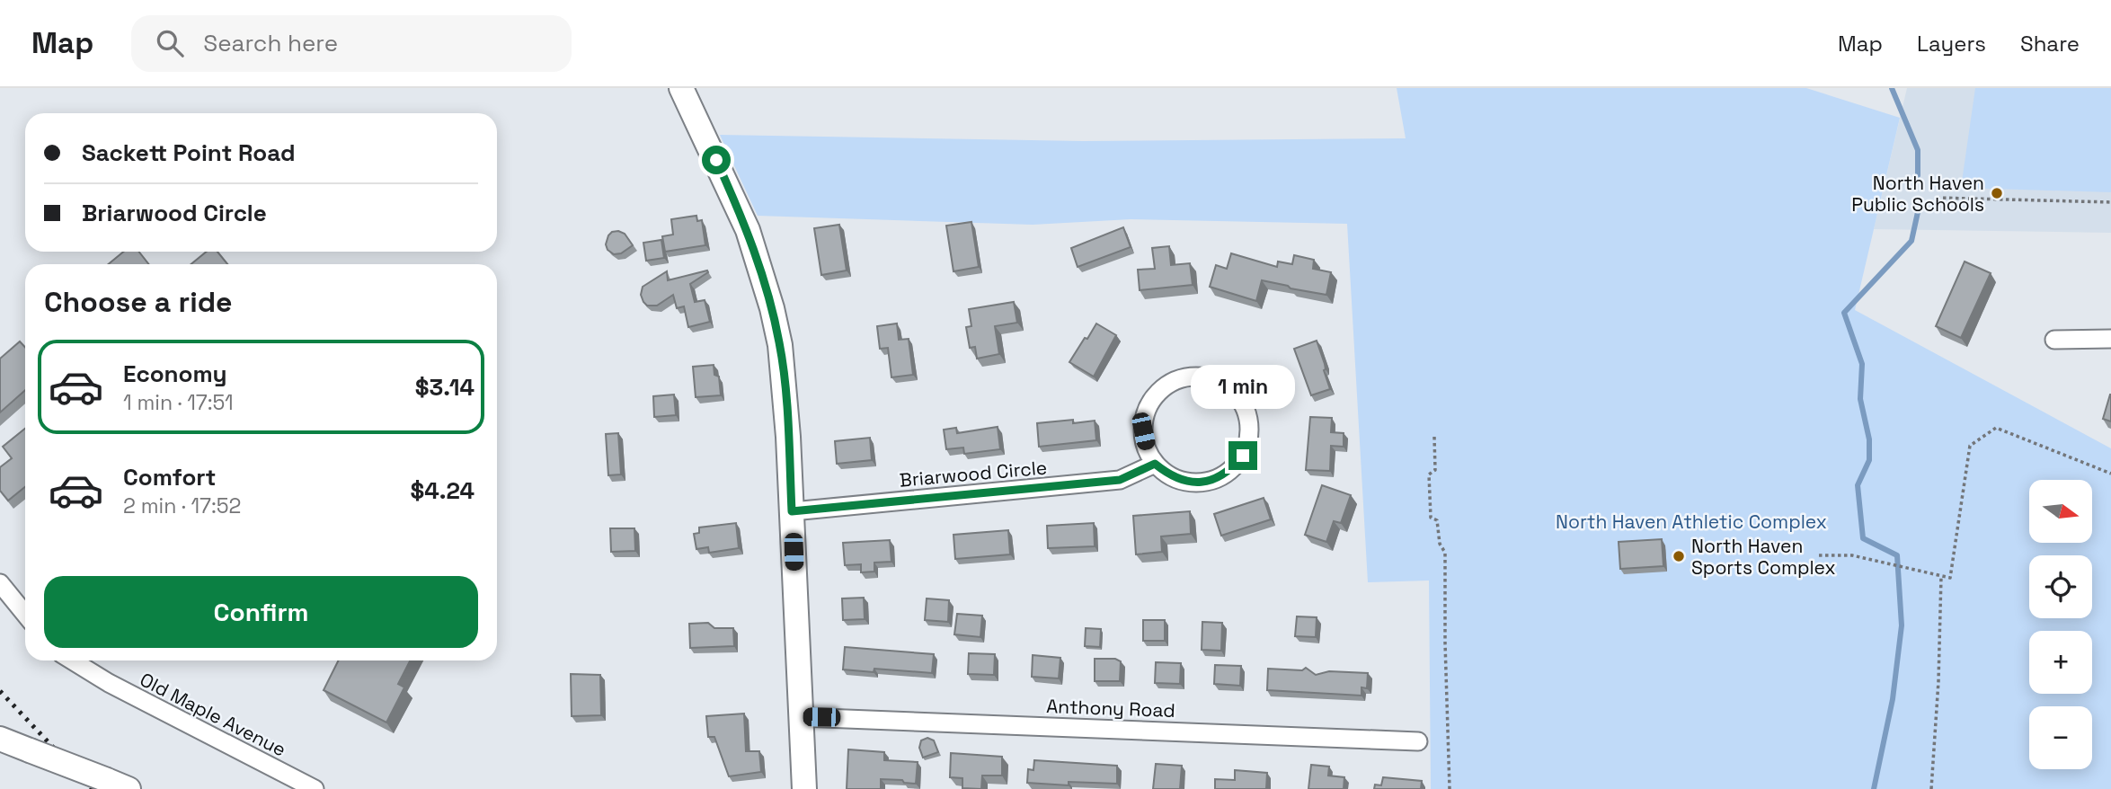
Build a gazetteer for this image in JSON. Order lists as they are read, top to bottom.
{
  "streets": {
    "street": ["Briarwood Circle", "Anthony Road", "Old Maple Avenue"]
  },
  "parks": ["North Haven Athletic Complex"],
  "places": ["North Haven Public Schools", "North Haven Sports Complex"],
  "north": "right",
  "page": {
    "header": "Map",
    "search": "Search here",
    "nav": ["Map", "Layers", "Share"],
    "banner": ["Sackett Point Road", "Briarwood Circle"],
    "heading": "Choose a ride",
    "list": [
      {
        "name": "Economy",
        "note": "1 min · 17:51",
        "value": "$3.14"
      },
      {
        "name": "Comfort",
        "note": "2 min · 17:52",
        "value": "$4.24"
      }
    ],
    "bubble": "1 min",
    "map_buttons": ["+", "−"],
    "buttons": "Confirm"
  }
}
